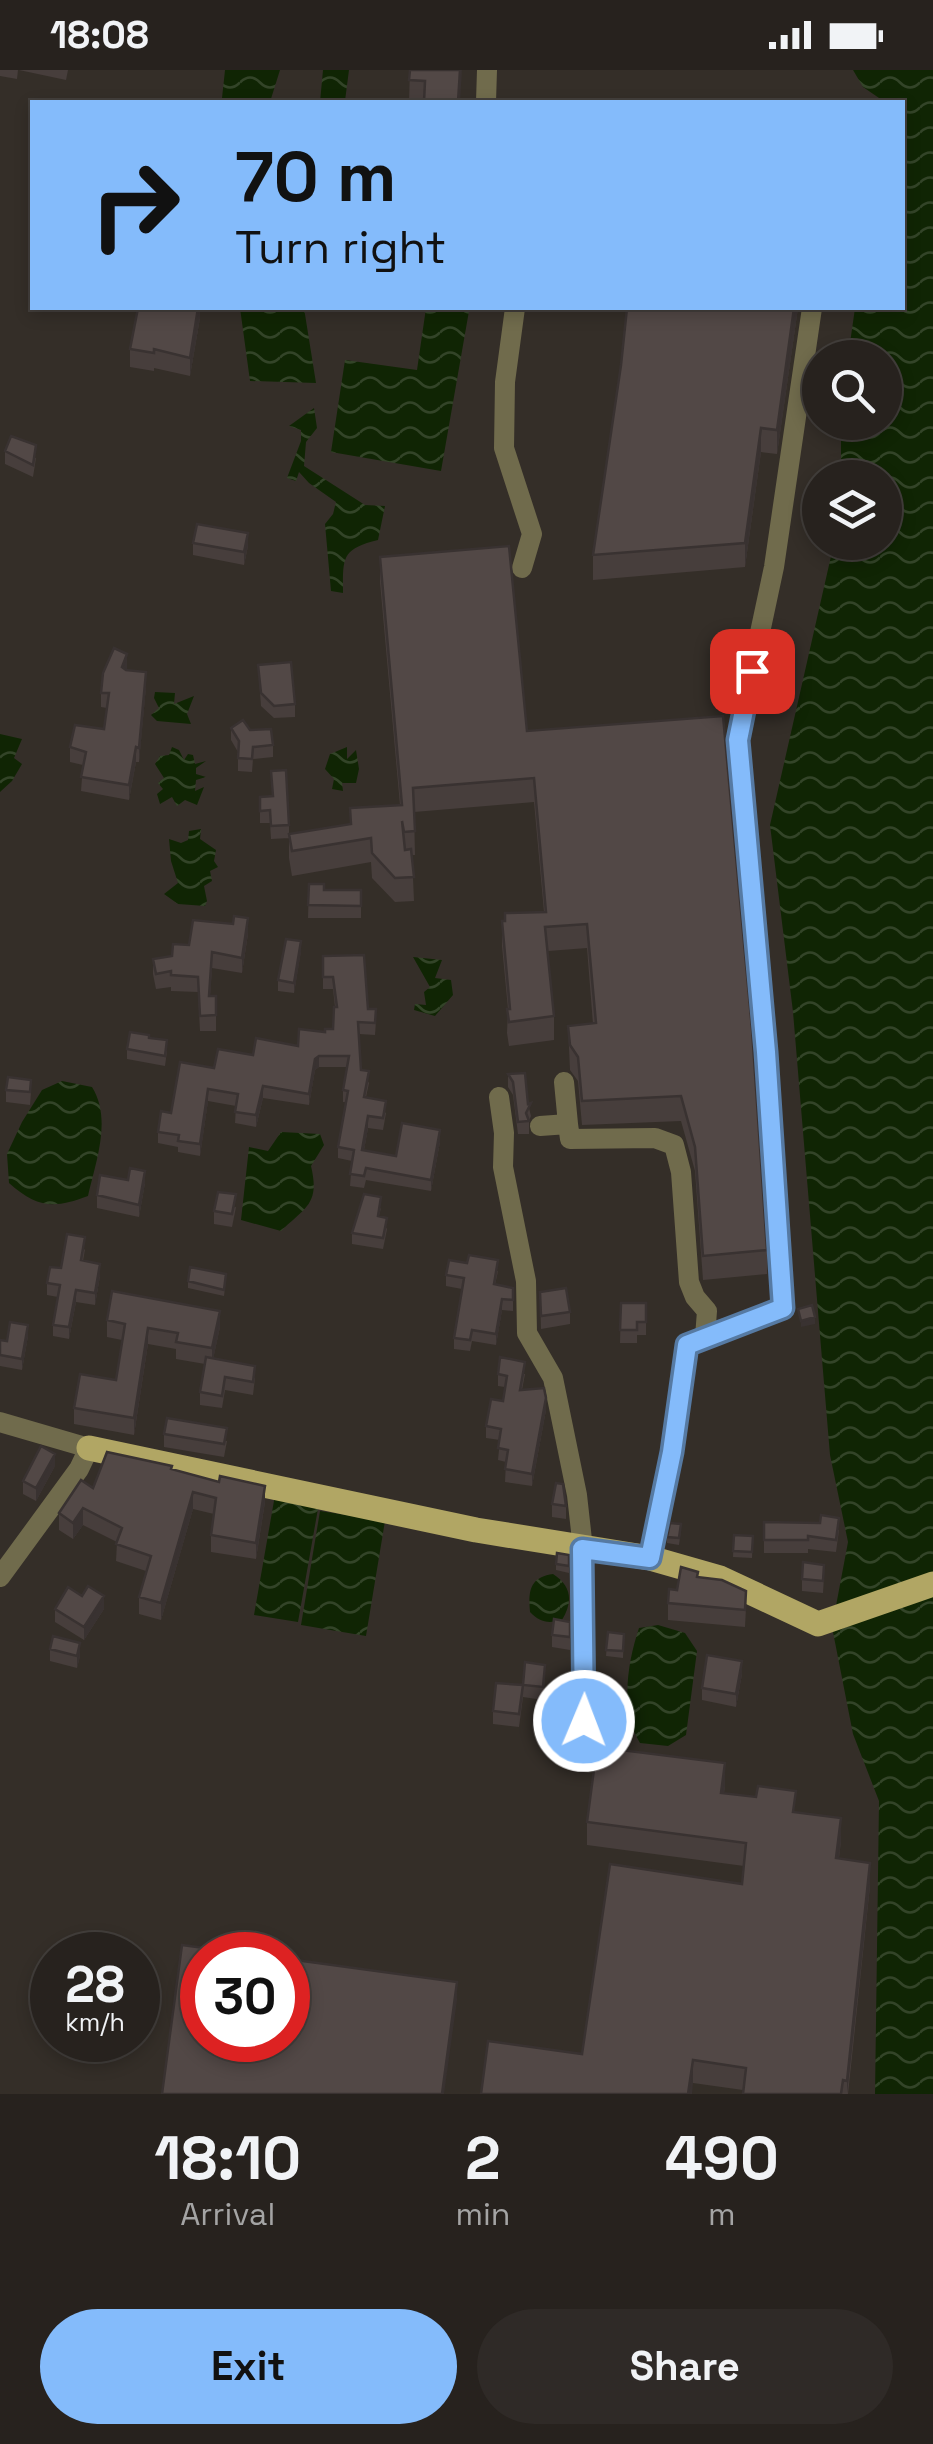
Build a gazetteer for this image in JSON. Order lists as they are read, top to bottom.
{
  "page": {
    "status": "18:08",
    "turn": ["70 m", "Turn right"],
    "speed": "28 km/h",
    "limit": "30",
    "eta": [
      "18:10",
      "Arrival",
      "2",
      "min",
      "490",
      "m"
    ],
    "buttons": ["Exit", "Share"]
  }
}
